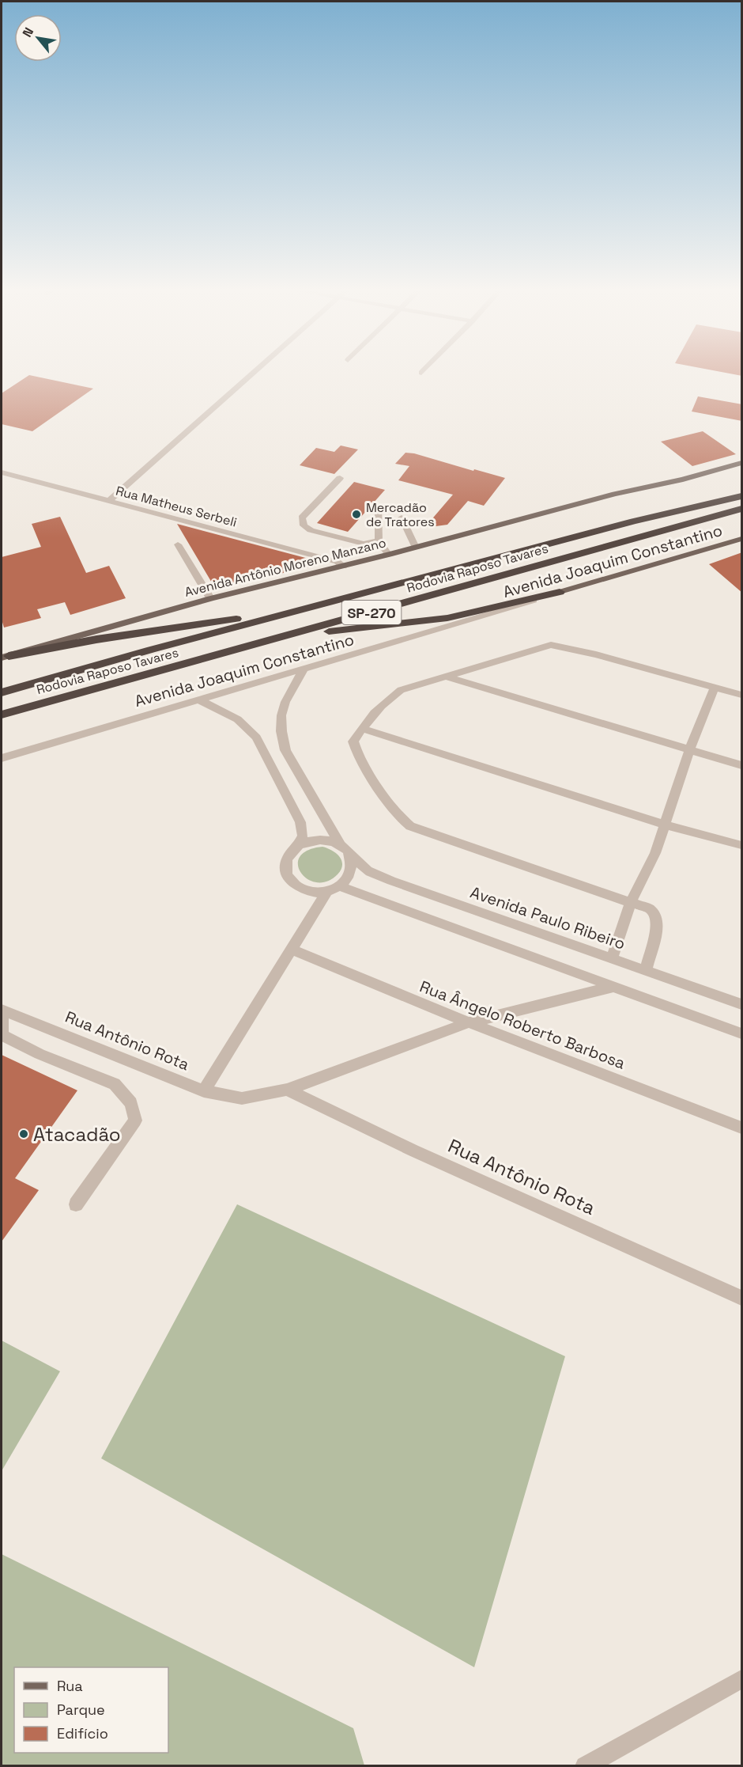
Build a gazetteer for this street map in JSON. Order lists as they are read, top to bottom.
{
  "streets": {
    "highway": ["Rodovia Raposo Tavares", "SP-270"],
    "main road": ["Avenida Joaquim Constantino", "Avenida Antônio Moreno Manzano"],
    "street": [
      "Rua Matheus Serbeli",
      "Avenida Paulo Ribeiro",
      "Rua Ângelo Roberto Barbosa",
      "Rua Antônio Rota"
    ]
  },
  "crossings": [
    ["Rua Matheus Serbeli", "Avenida Antônio Moreno Manzano"],
    ["Avenida Joaquim Constantino", "Avenida Paulo Ribeiro"]
  ],
  "places": ["Mercadão de Tratores", "Atacadão"],
  "legend": ["Rua", "Parque", "Edifício"],
  "north": "top left"
}
